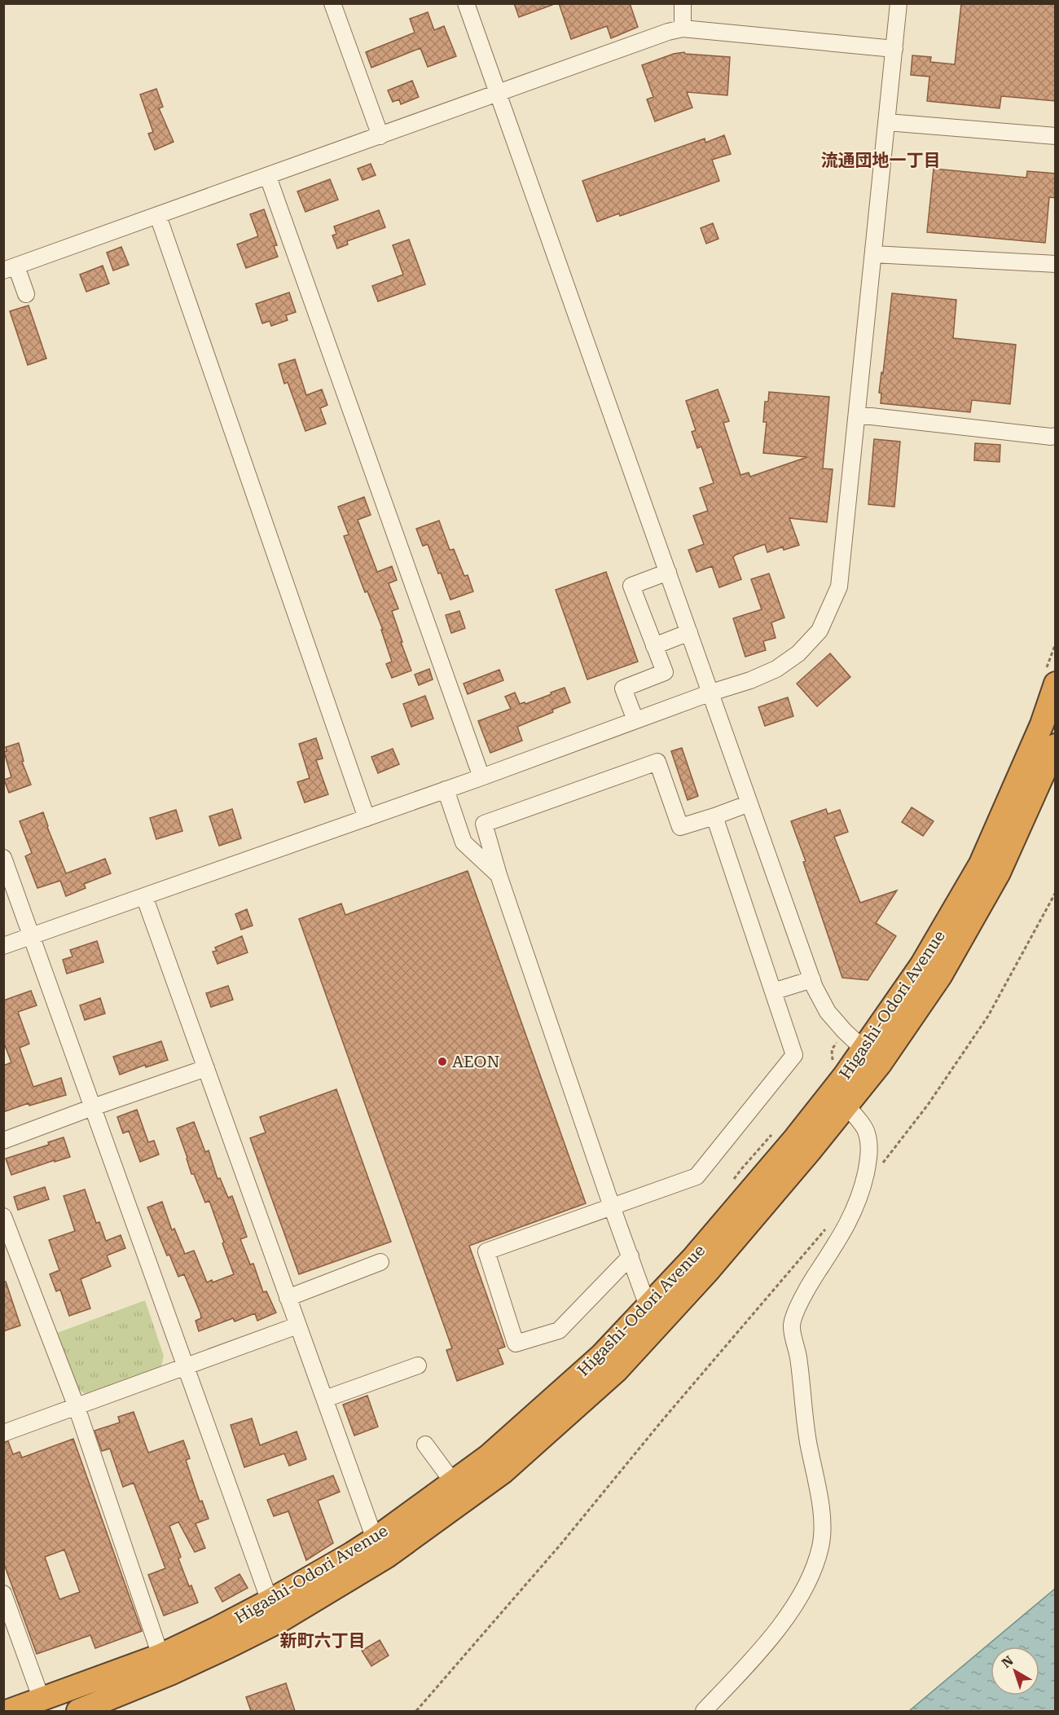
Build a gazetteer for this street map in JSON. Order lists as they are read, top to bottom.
{
  "streets": {
    "highway": ["Higashi-Odori Avenue"]
  },
  "districts": ["流通団地一丁目", "新町六丁目"],
  "places": ["AEON"],
  "north": "top left"
}
